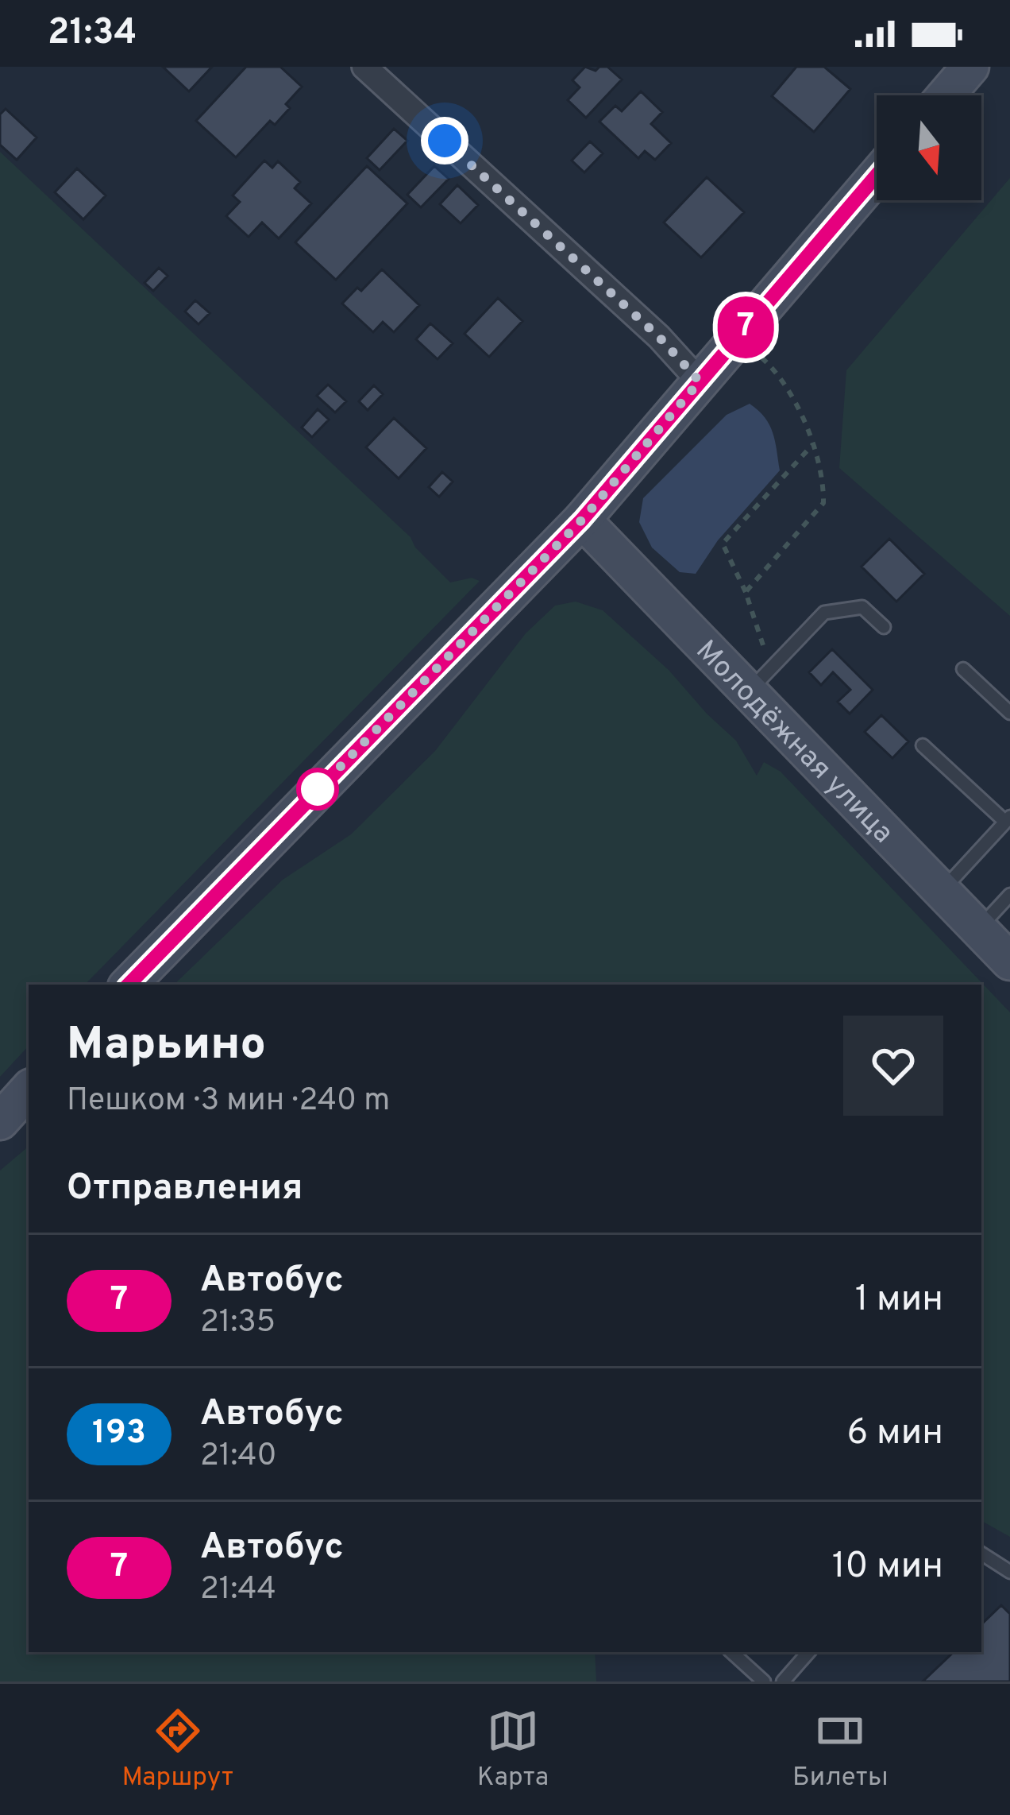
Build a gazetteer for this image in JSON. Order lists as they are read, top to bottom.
{
  "streets": {
    "street": ["Молодёжная улица"]
  },
  "lines": ["bus line 7"],
  "north": "bottom",
  "page": {
    "status": "21:34",
    "on_map": "7",
    "heading": [
      ["Марьино", "Пешком · 3 мин · 240 m"],
      "Отправления"
    ],
    "list": [
      {
        "mark": "7",
        "name": "Автобус",
        "note": "21:35",
        "value": "1 мин"
      },
      {
        "mark": "193",
        "name": "Автобус",
        "note": "21:40",
        "value": "6 мин"
      },
      {
        "mark": "7",
        "name": "Автобус",
        "note": "21:44",
        "value": "10 мин"
      }
    ],
    "tabs": ["Маршрут", "Карта", "Билеты"]
  }
}
